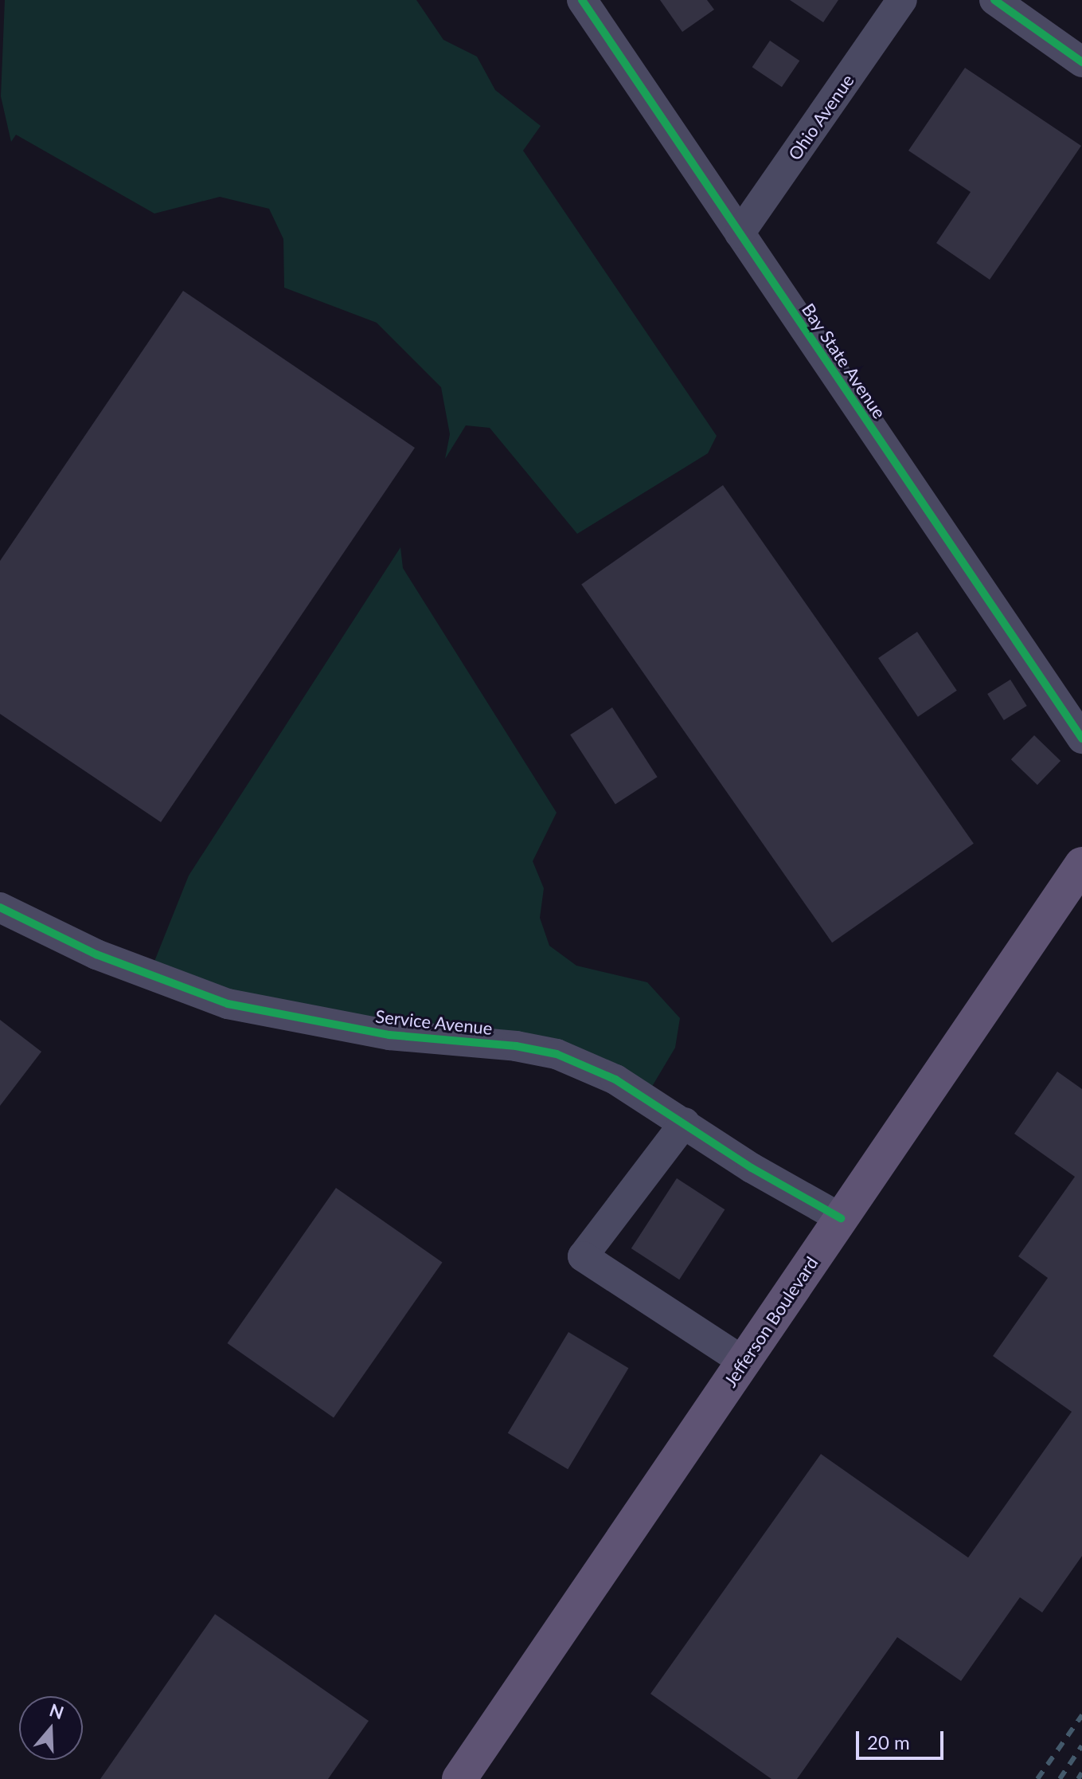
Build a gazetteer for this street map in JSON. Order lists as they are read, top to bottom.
{
  "streets": {
    "main road": ["Jefferson Boulevard"],
    "street": ["Ohio Avenue", "Bay State Avenue", "Service Avenue"]
  },
  "crossings": [
    ["Ohio Avenue", "Bay State Avenue"],
    ["Service Avenue", "Jefferson Boulevard"]
  ],
  "scale_bar": "20 m",
  "north": "top"
}
